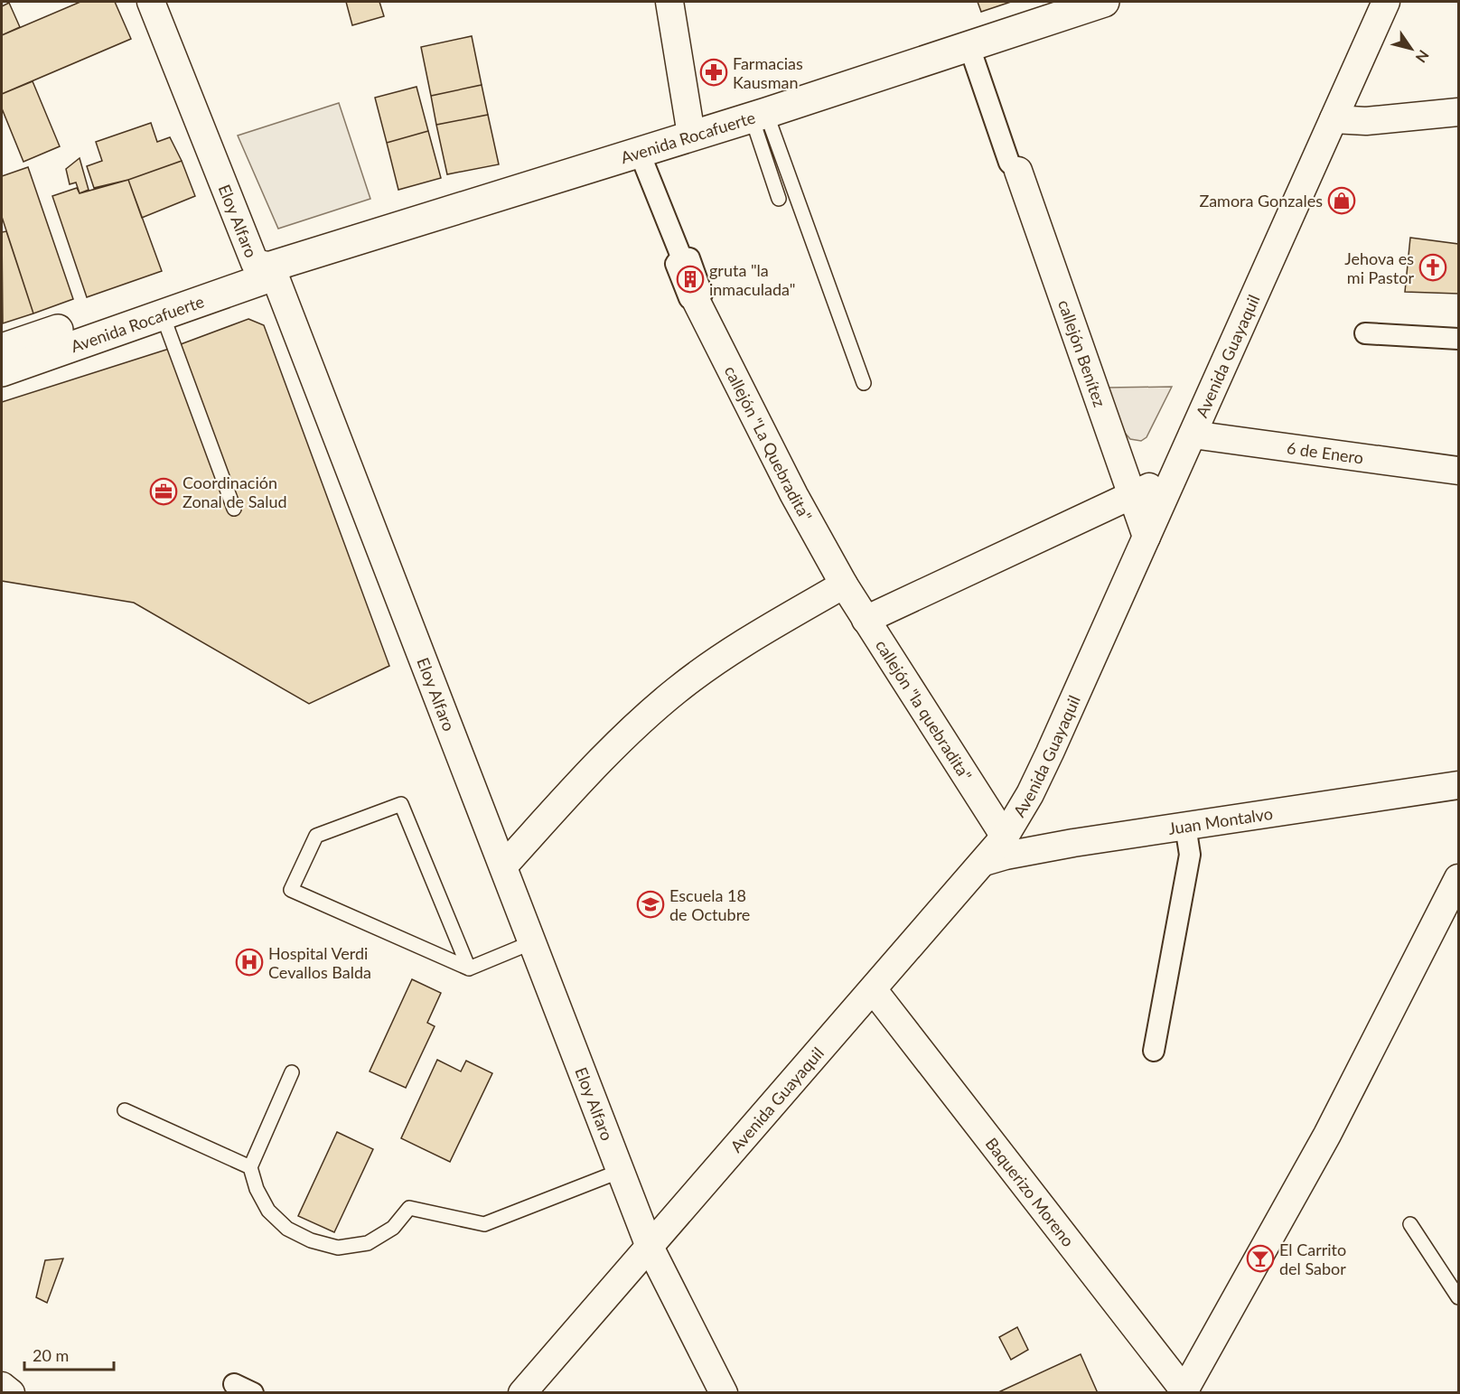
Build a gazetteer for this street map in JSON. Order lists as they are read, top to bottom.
{
  "streets": {
    "street": [
      "Avenida Rocafuerte",
      "Eloy Alfaro",
      "callejón Benítez",
      "Avenida Guayaquil",
      "callejón \"La Quebradita\"",
      "6 de Enero",
      "callejón \"la quebradita\"",
      "Juan Montalvo",
      "Baquerizo Moreno"
    ]
  },
  "crossings": [
    ["Avenida Rocafuerte", "Eloy Alfaro"],
    ["Avenida Rocafuerte", "callejón Benítez"],
    ["Avenida Rocafuerte", "callejón \"La Quebradita\""],
    ["Eloy Alfaro", "Avenida Guayaquil"],
    ["callejón Benítez", "Avenida Guayaquil"],
    ["Avenida Guayaquil", "6 de Enero"],
    ["Avenida Guayaquil", "callejón \"la quebradita\""],
    ["Avenida Guayaquil", "Juan Montalvo"],
    ["Avenida Guayaquil", "Baquerizo Moreno"],
    ["callejón \"La Quebradita\"", "callejón \"la quebradita\""]
  ],
  "places": {
    "pharmacy": ["Farmacias Kausman"],
    "shop": ["Zamora Gonzales"],
    "church": ["Jehova es mi Pastor"],
    "building": ["gruta \"la inmaculada\""],
    "office": ["Coordinación Zonal de Salud"],
    "school or university": ["Escuela 18 de Octubre"],
    "hospital": ["Hospital Verdi Cevallos Balda"],
    "bar": ["El Carrito del Sabor"]
  },
  "scale_bar": "20 m",
  "north": "bottom right"
}
